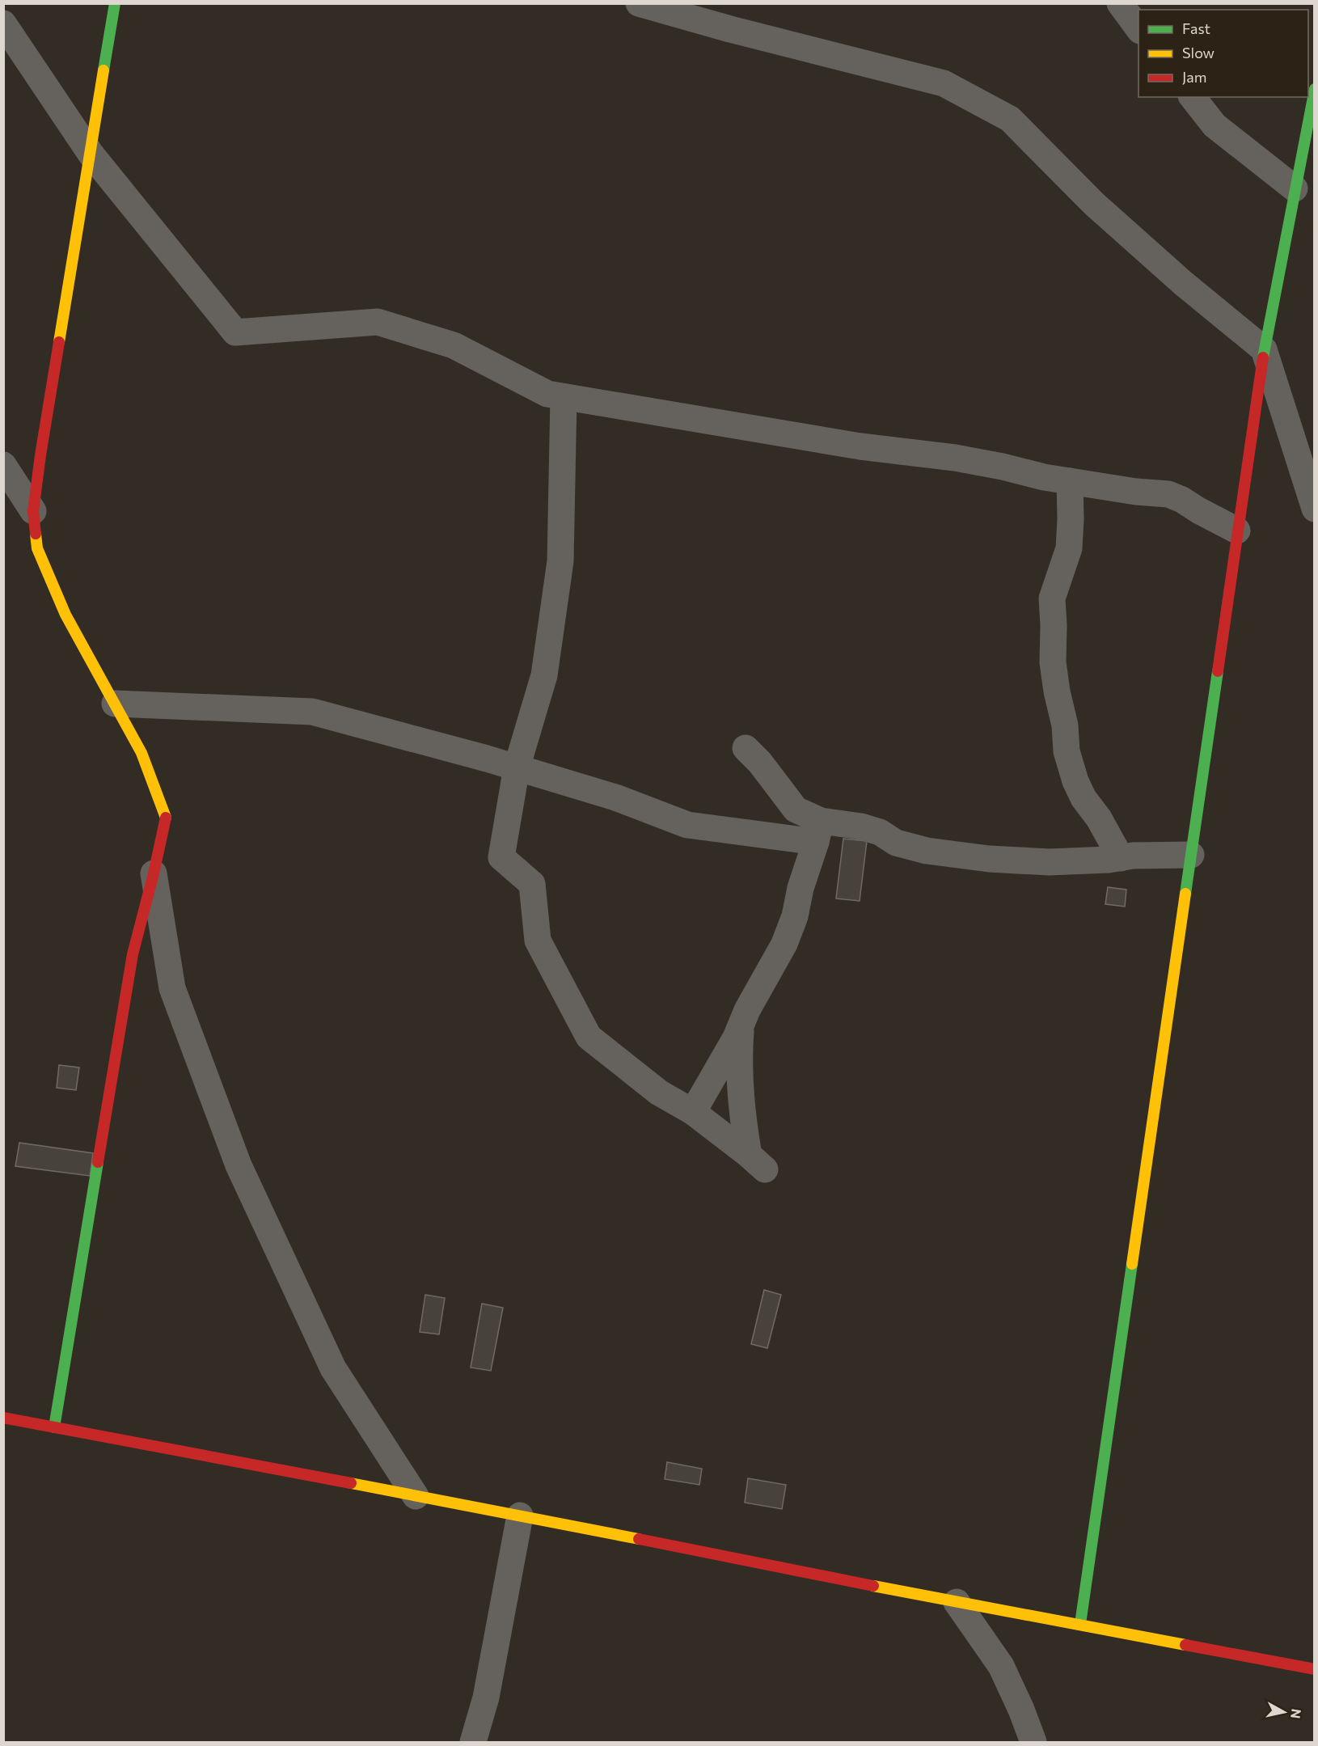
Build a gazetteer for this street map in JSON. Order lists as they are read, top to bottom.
{
  "legend": ["Fast", "Slow", "Jam"],
  "north": "right"
}
